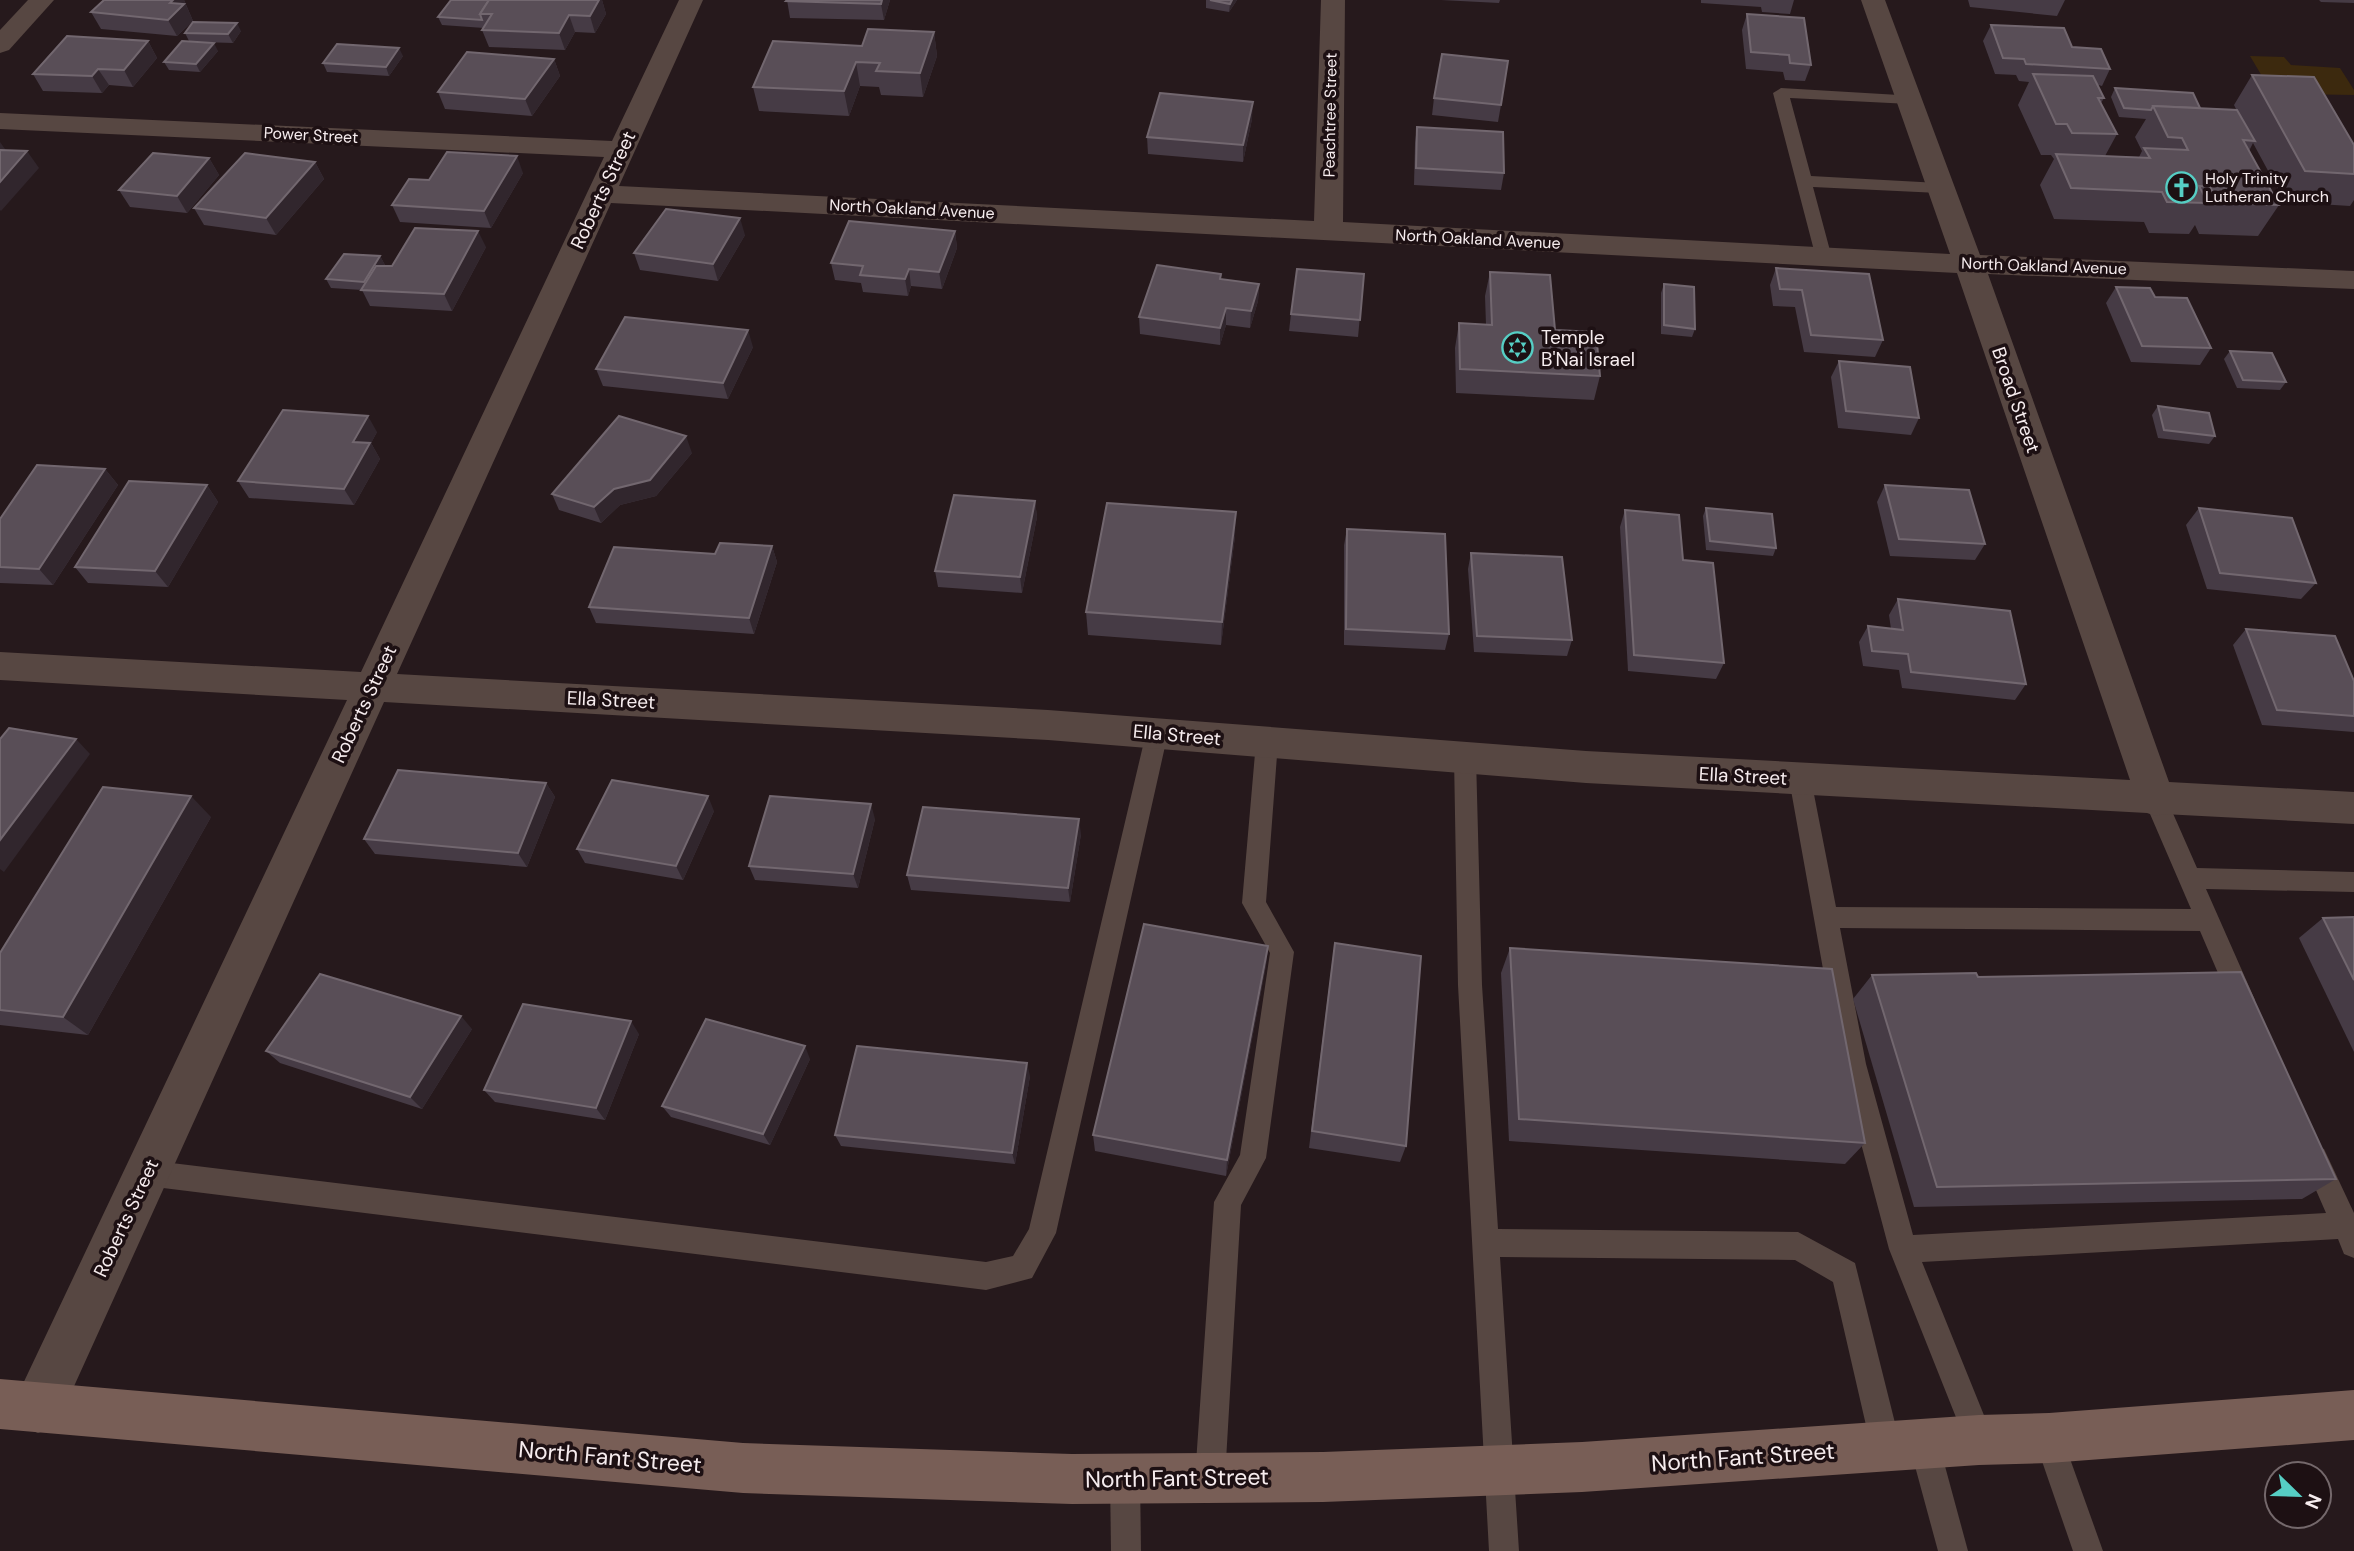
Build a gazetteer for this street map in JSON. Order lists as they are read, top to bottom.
{
  "streets": {
    "main road": ["North Fant Street"],
    "street": [
      "Peachtree Street",
      "Power Street",
      "Roberts Street",
      "North Oakland Avenue",
      "Broad Street",
      "Ella Street"
    ]
  },
  "crossings": [
    ["Peachtree Street", "North Oakland Avenue"],
    ["Power Street", "Roberts Street"],
    ["Roberts Street", "North Oakland Avenue"],
    ["Roberts Street", "Ella Street"],
    ["Roberts Street", "North Fant Street"],
    ["North Oakland Avenue", "Broad Street"],
    ["Broad Street", "Ella Street"]
  ],
  "places": {
    "church": ["Holy Trinity Lutheran Church"],
    "synagogue": ["Temple B'Nai Israel"]
  },
  "north": "bottom right"
}
